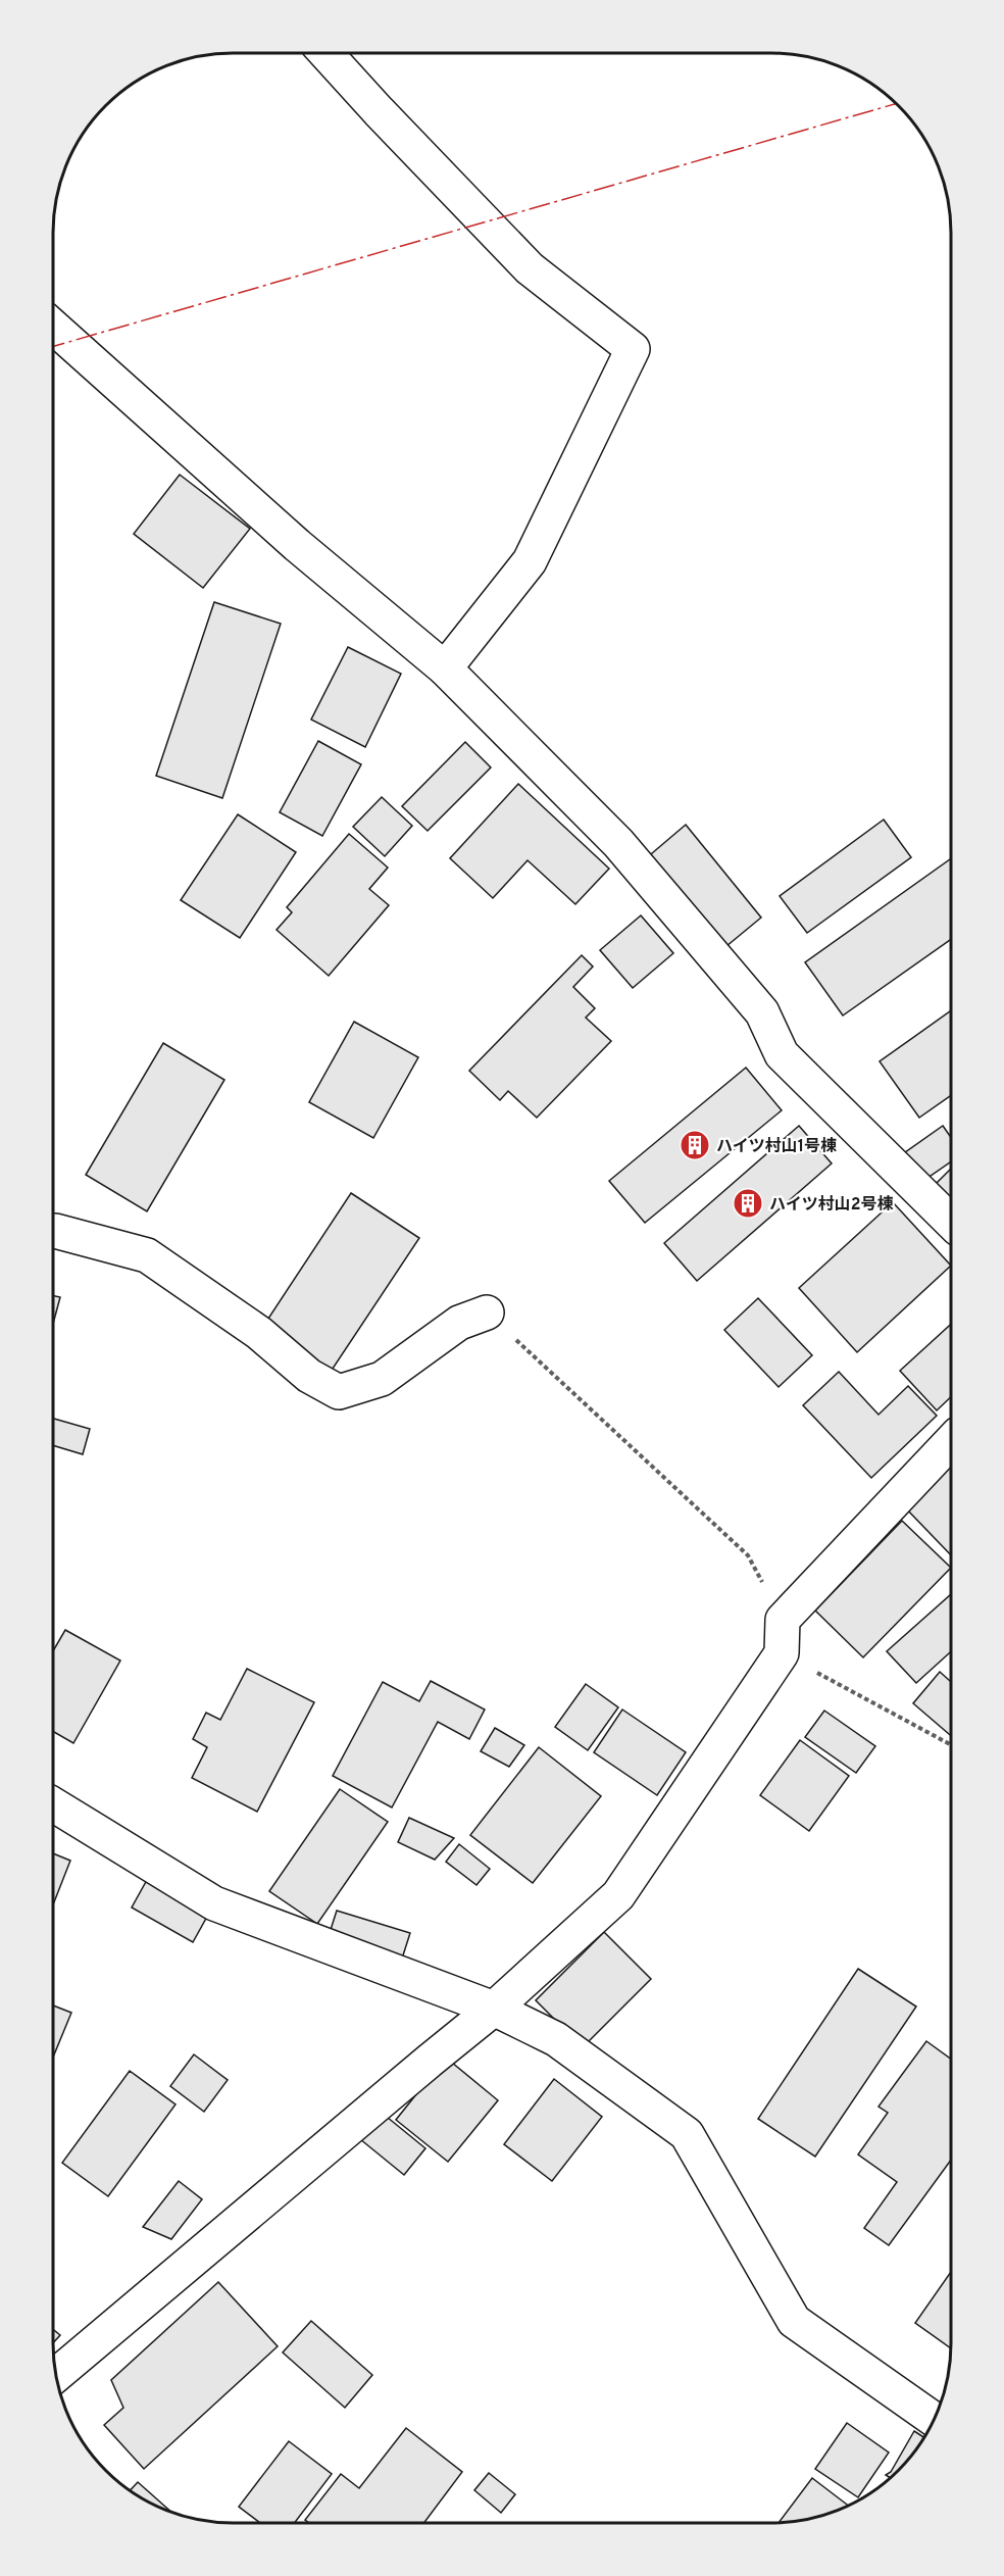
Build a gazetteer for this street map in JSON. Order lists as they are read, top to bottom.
{
  "places": {
    "building": ["ハイツ村山1号棟", "ハイツ村山2号棟"]
  }
}
